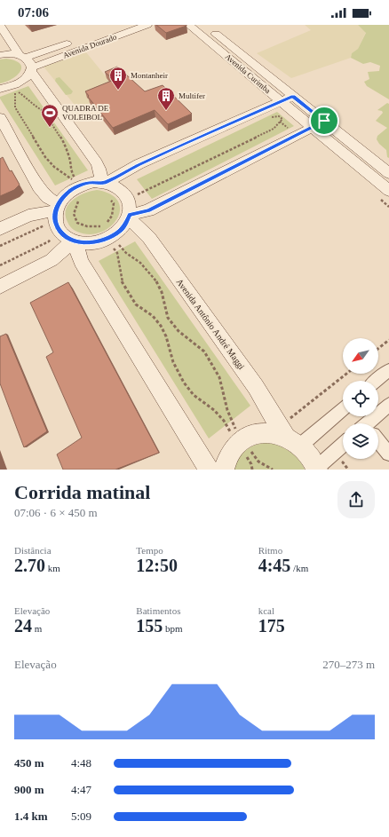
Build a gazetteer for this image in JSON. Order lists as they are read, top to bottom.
{
  "streets": {
    "street": ["Avenida Dourado", "Avenida Curimba", "Avenida Antônio André Maggi"]
  },
  "places": {
    "building": ["Montanheir", "Multifer"],
    "sports": ["QUADRA DE VOLEIBOL"]
  },
  "north": "bottom left",
  "page": {
    "status": "07:06",
    "heading": ["Corrida matinal", "07:06 · 6 × 450 m"],
    "stats": [
      ["Distância", "2.70 km"],
      ["Tempo", "12:50"],
      ["Ritmo", "4:45 /km"],
      ["Elevação", "24 m"],
      ["Batimentos", "155 bpm"],
      ["kcal", "175"]
    ],
    "chart": ["Elevação", "270–273 m"],
    "list": [
      {
        "name": "450 m",
        "note": "4:48"
      },
      {
        "name": "900 m",
        "note": "4:47"
      },
      {
        "name": "1.4 km",
        "note": "5:09"
      }
    ]
  }
}
